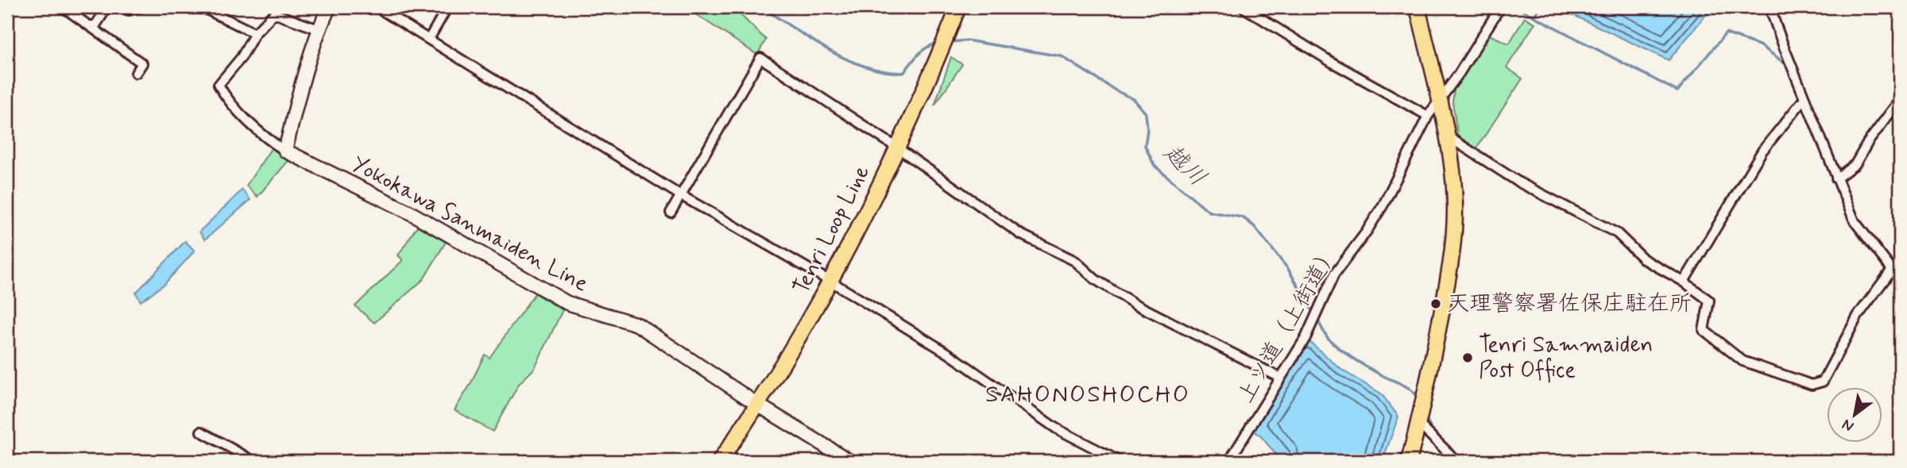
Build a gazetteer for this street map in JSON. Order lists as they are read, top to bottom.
{
  "streets": {
    "main road": ["Yokokawa Sanmaiden Line", "Tenri Loop Line"],
    "street": ["上ツ道（上街道）"]
  },
  "crossings": [
    ["Yokokawa Sanmaiden Line", "Tenri Loop Line"]
  ],
  "districts": ["SAHONOSHOCHO"],
  "water": ["越川"],
  "places": ["天理警察署佐保庄駐在所", "Tenri Sammaiden Post Office"],
  "north": "bottom left"
}
